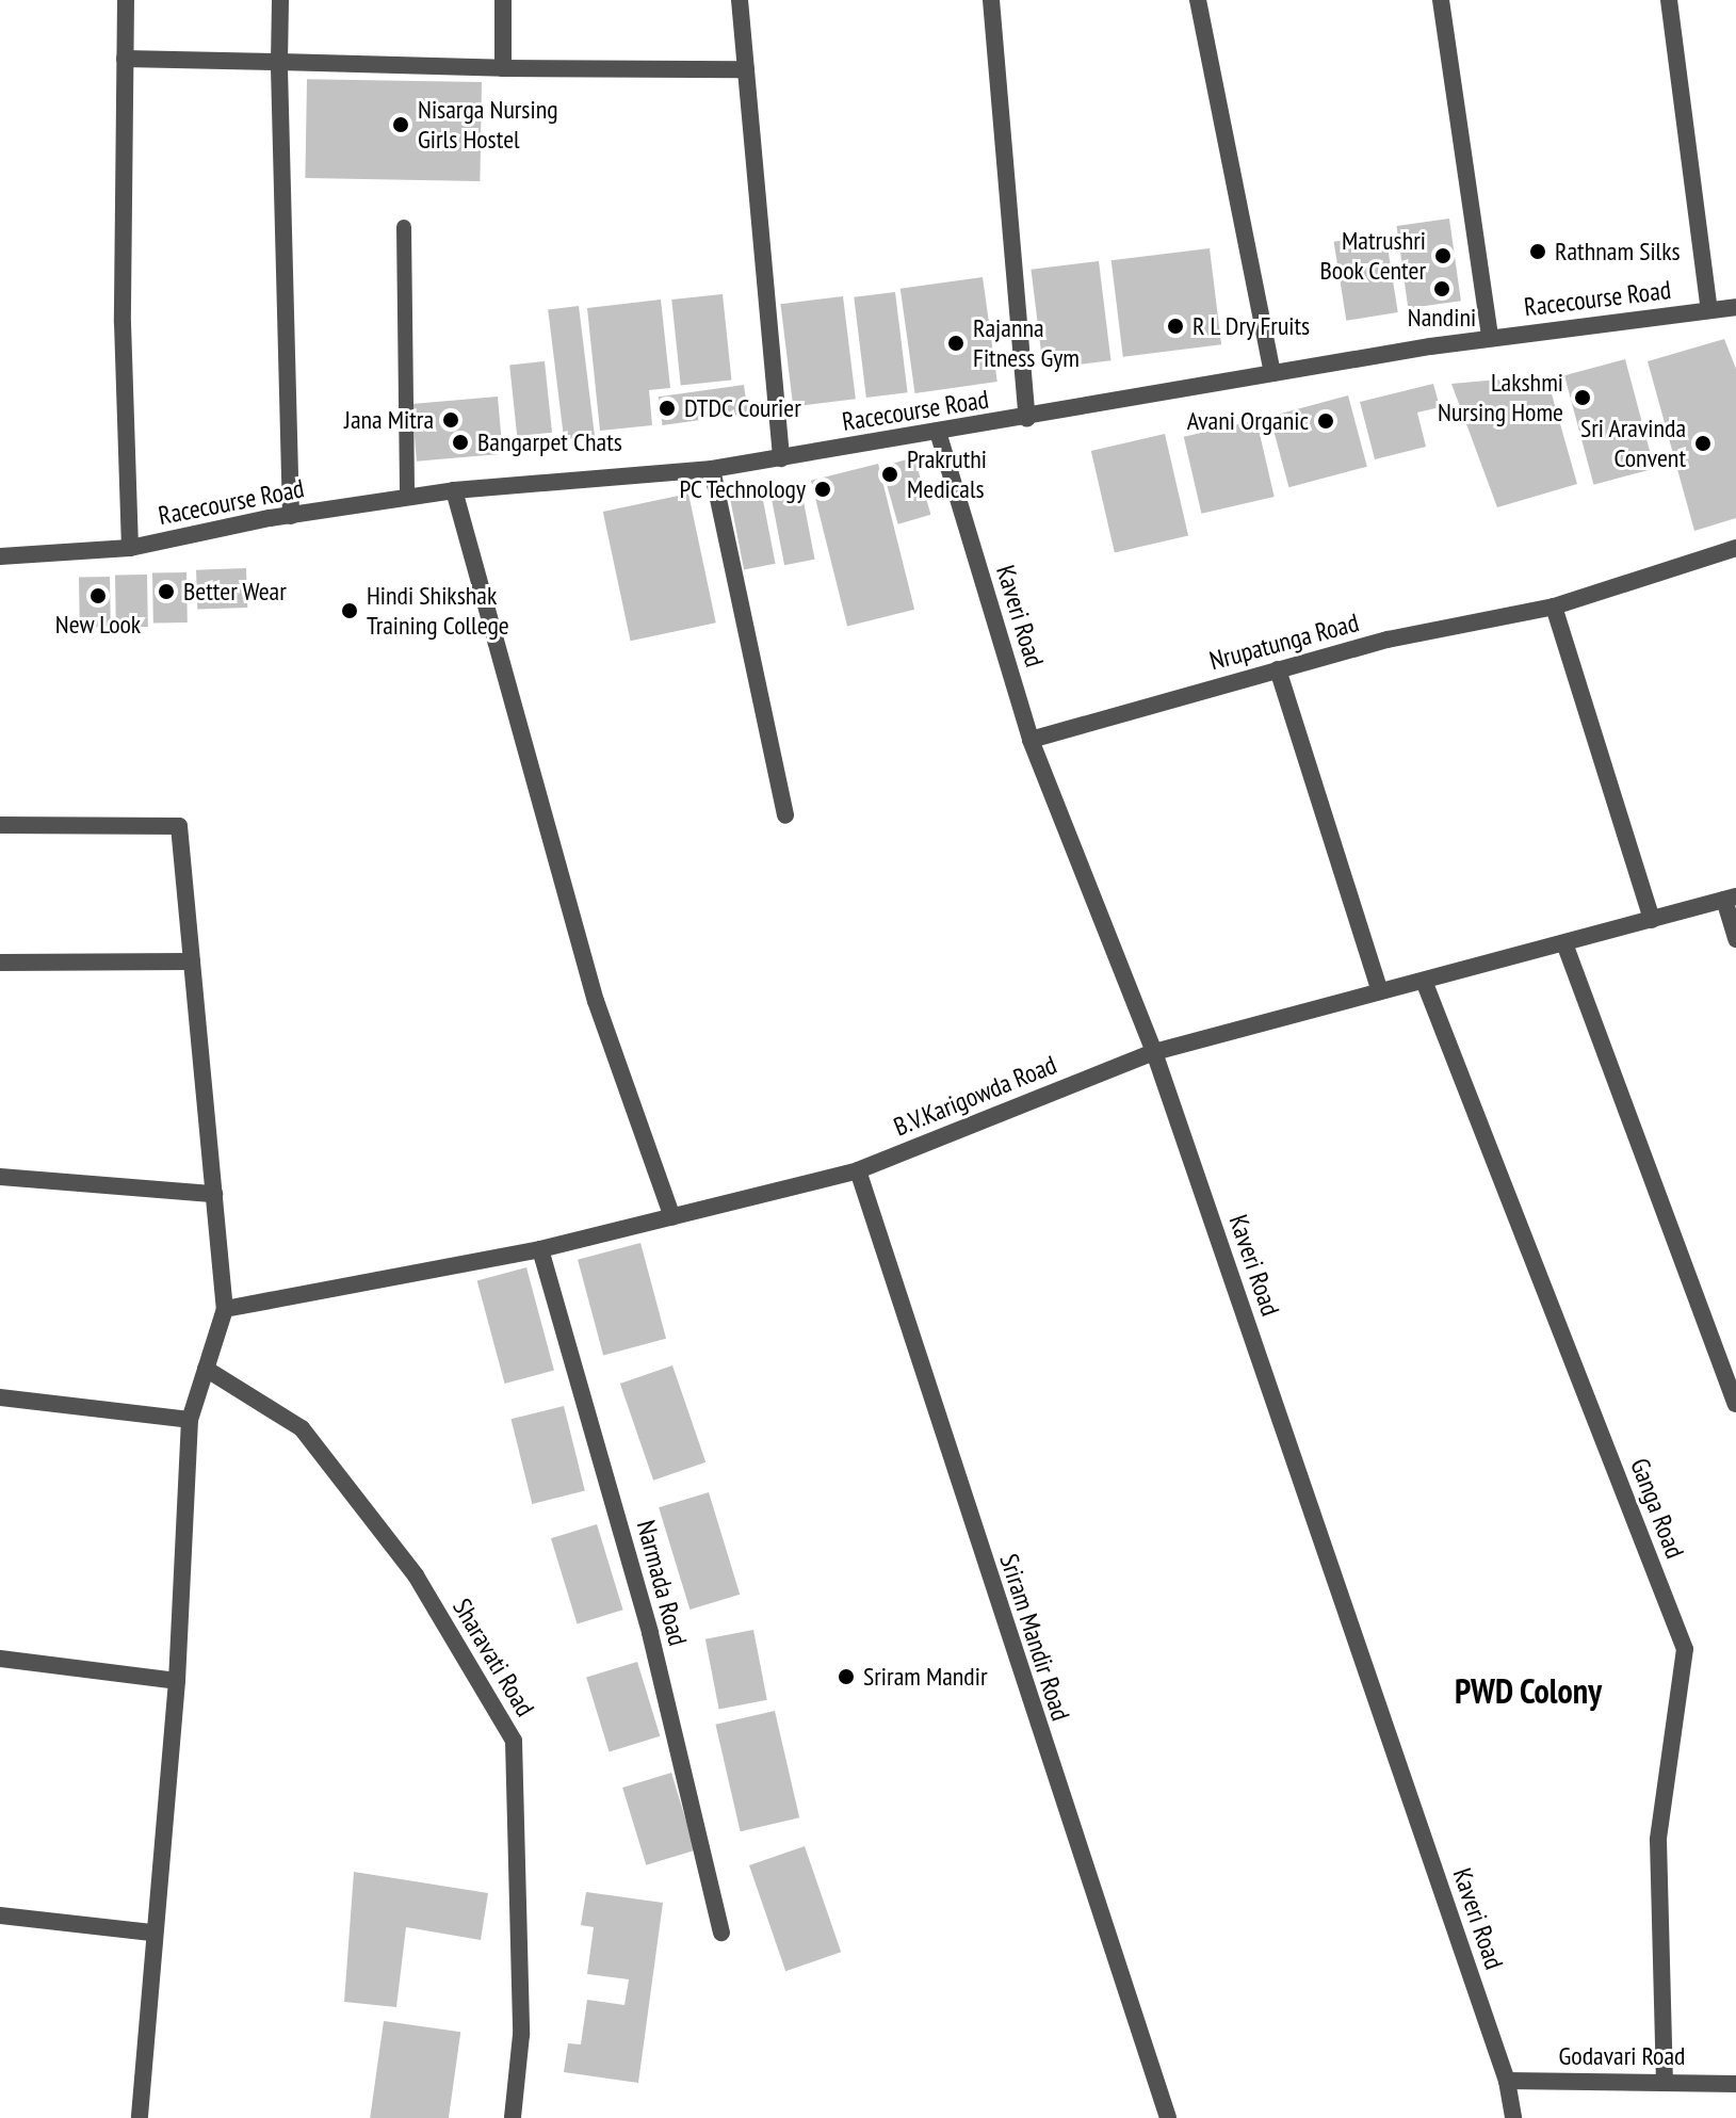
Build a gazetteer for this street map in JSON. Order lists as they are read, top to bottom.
{
  "streets": {
    "street": [
      "Racecourse Road",
      "Kaveri Road",
      "Nrupatunga Road",
      "B.V.Karigowda Road",
      "Ganga Road",
      "Narmada Road",
      "Sriram Mandir Road",
      "Sharavati Road",
      "Godavari Road"
    ]
  },
  "crossings": [
    ["Racecourse Road", "Kaveri Road"],
    ["Kaveri Road", "Nrupatunga Road"],
    ["Kaveri Road", "B.V.Karigowda Road"],
    ["Kaveri Road", "Godavari Road"],
    ["B.V.Karigowda Road", "Ganga Road"],
    ["B.V.Karigowda Road", "Narmada Road"],
    ["B.V.Karigowda Road", "Sriram Mandir Road"],
    ["Ganga Road", "Godavari Road"]
  ],
  "districts": ["PWD Colony"],
  "places": [
    "Nisarga Nursing Girls Hostel",
    "Rathnam Silks",
    "Matrushri Book Center",
    "Nandini",
    "R L Dry Fruits",
    "Rajanna Fitness Gym",
    "Lakshmi Nursing Home",
    "DTDC Courier",
    "Jana Mitra",
    "Avani Organic",
    "Bangarpet Chats",
    "Sri Aravinda Convent",
    "Prakruthi Medicals",
    "PC Technology",
    "Better Wear",
    "New Look",
    "Hindi Shikshak Training College",
    "Sriram Mandir"
  ]
}
